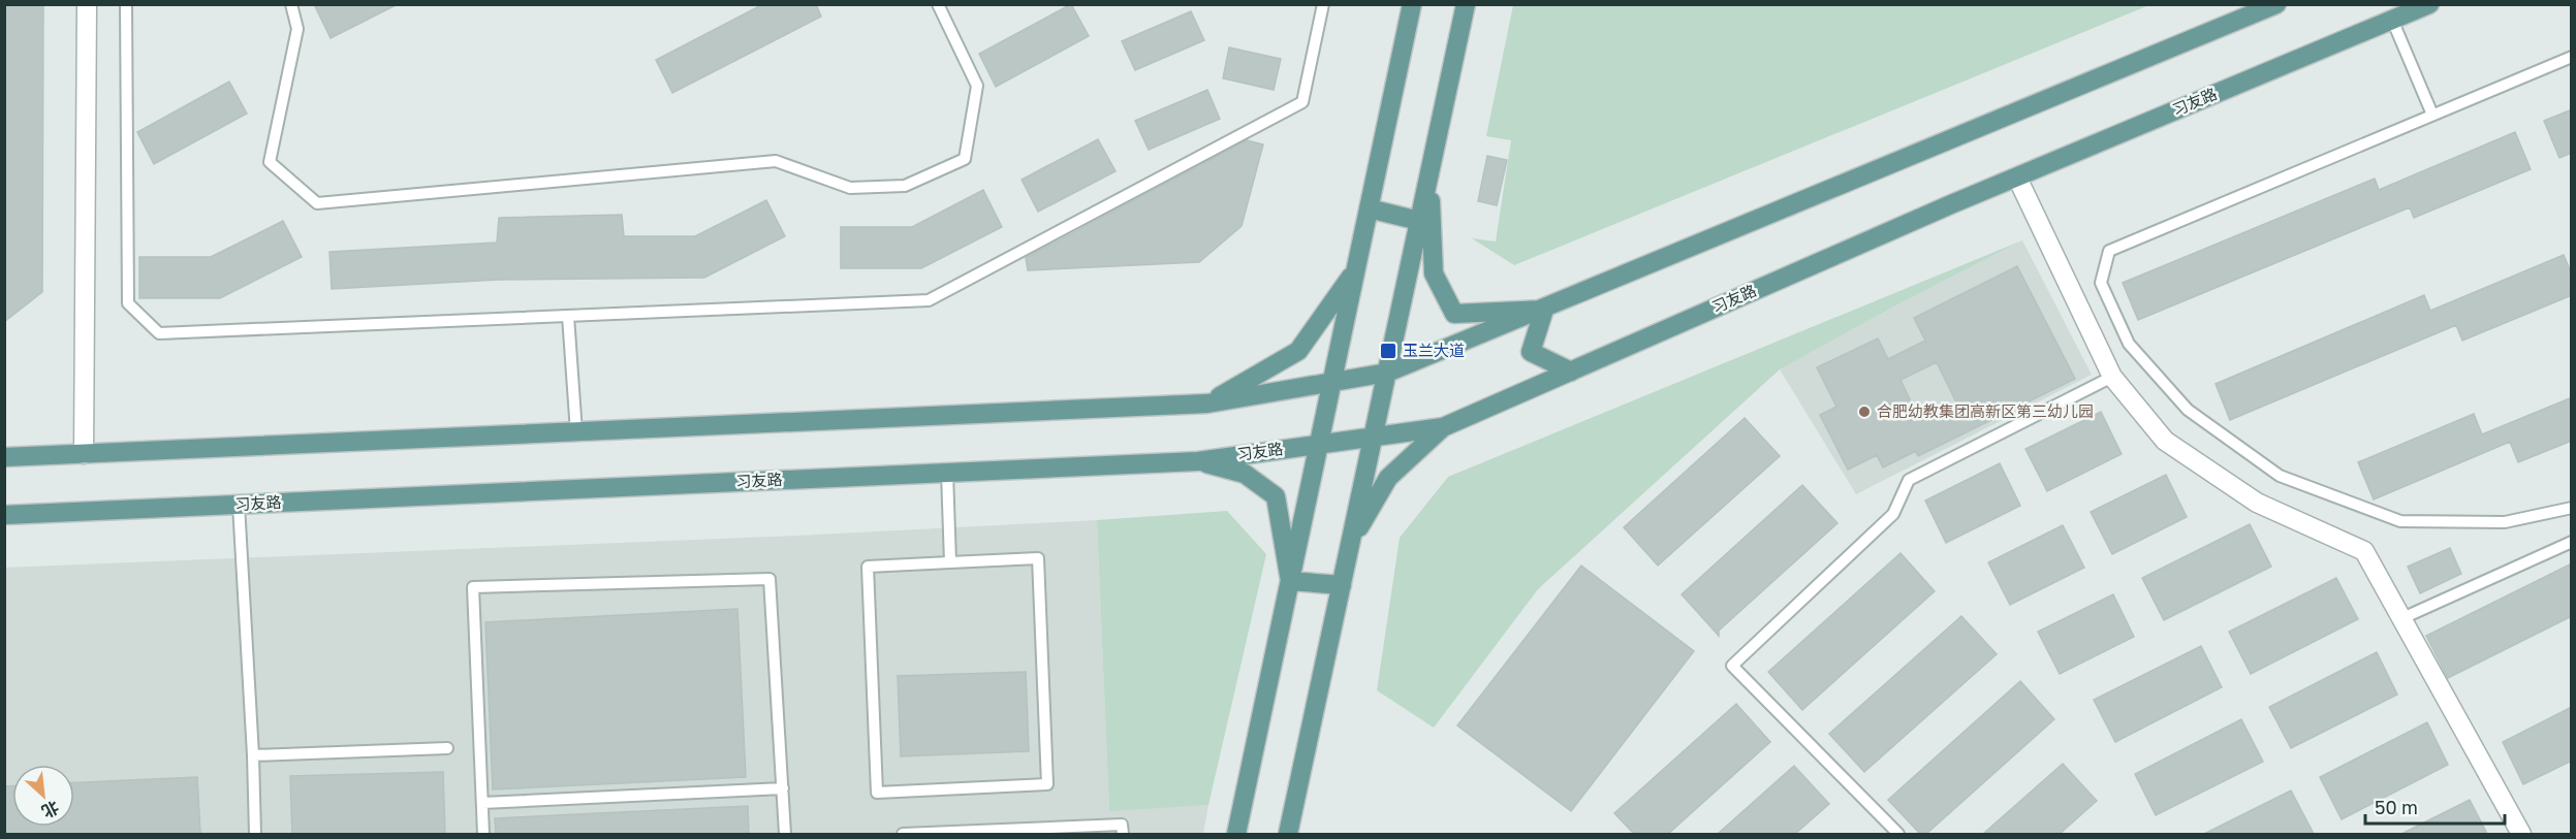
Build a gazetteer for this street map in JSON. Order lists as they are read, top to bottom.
{
  "streets": {
    "main road": ["习友路"]
  },
  "places": {
    "transit": ["玉兰大道"],
    "other": ["合肥幼教集团高新区第三幼儿园"]
  },
  "scale_bar": "50 m",
  "north": "bottom right"
}
